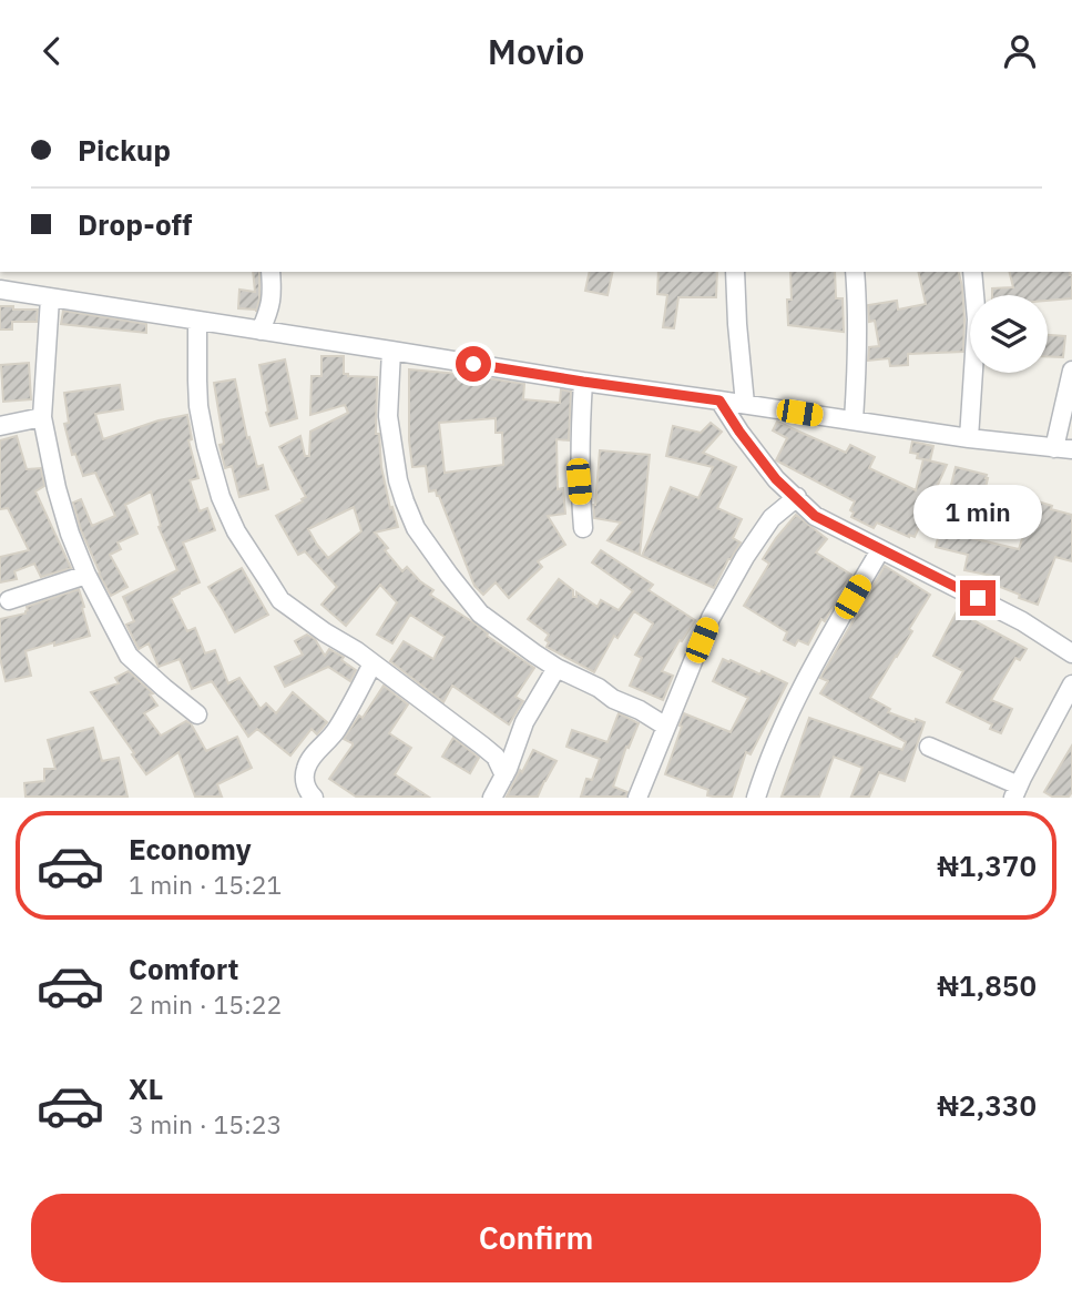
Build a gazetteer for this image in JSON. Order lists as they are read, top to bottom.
{
  "page": {
    "header": "Movio",
    "banner": ["Pickup", "Drop-off"],
    "bubble": "1 min",
    "list": [
      {
        "name": "Economy",
        "note": "1 min · 15:21",
        "value": "₦1,370"
      },
      {
        "name": "Comfort",
        "note": "2 min · 15:22",
        "value": "₦1,850"
      },
      {
        "name": "XL",
        "note": "3 min · 15:23",
        "value": "₦2,330"
      }
    ],
    "buttons": "Confirm"
  }
}
